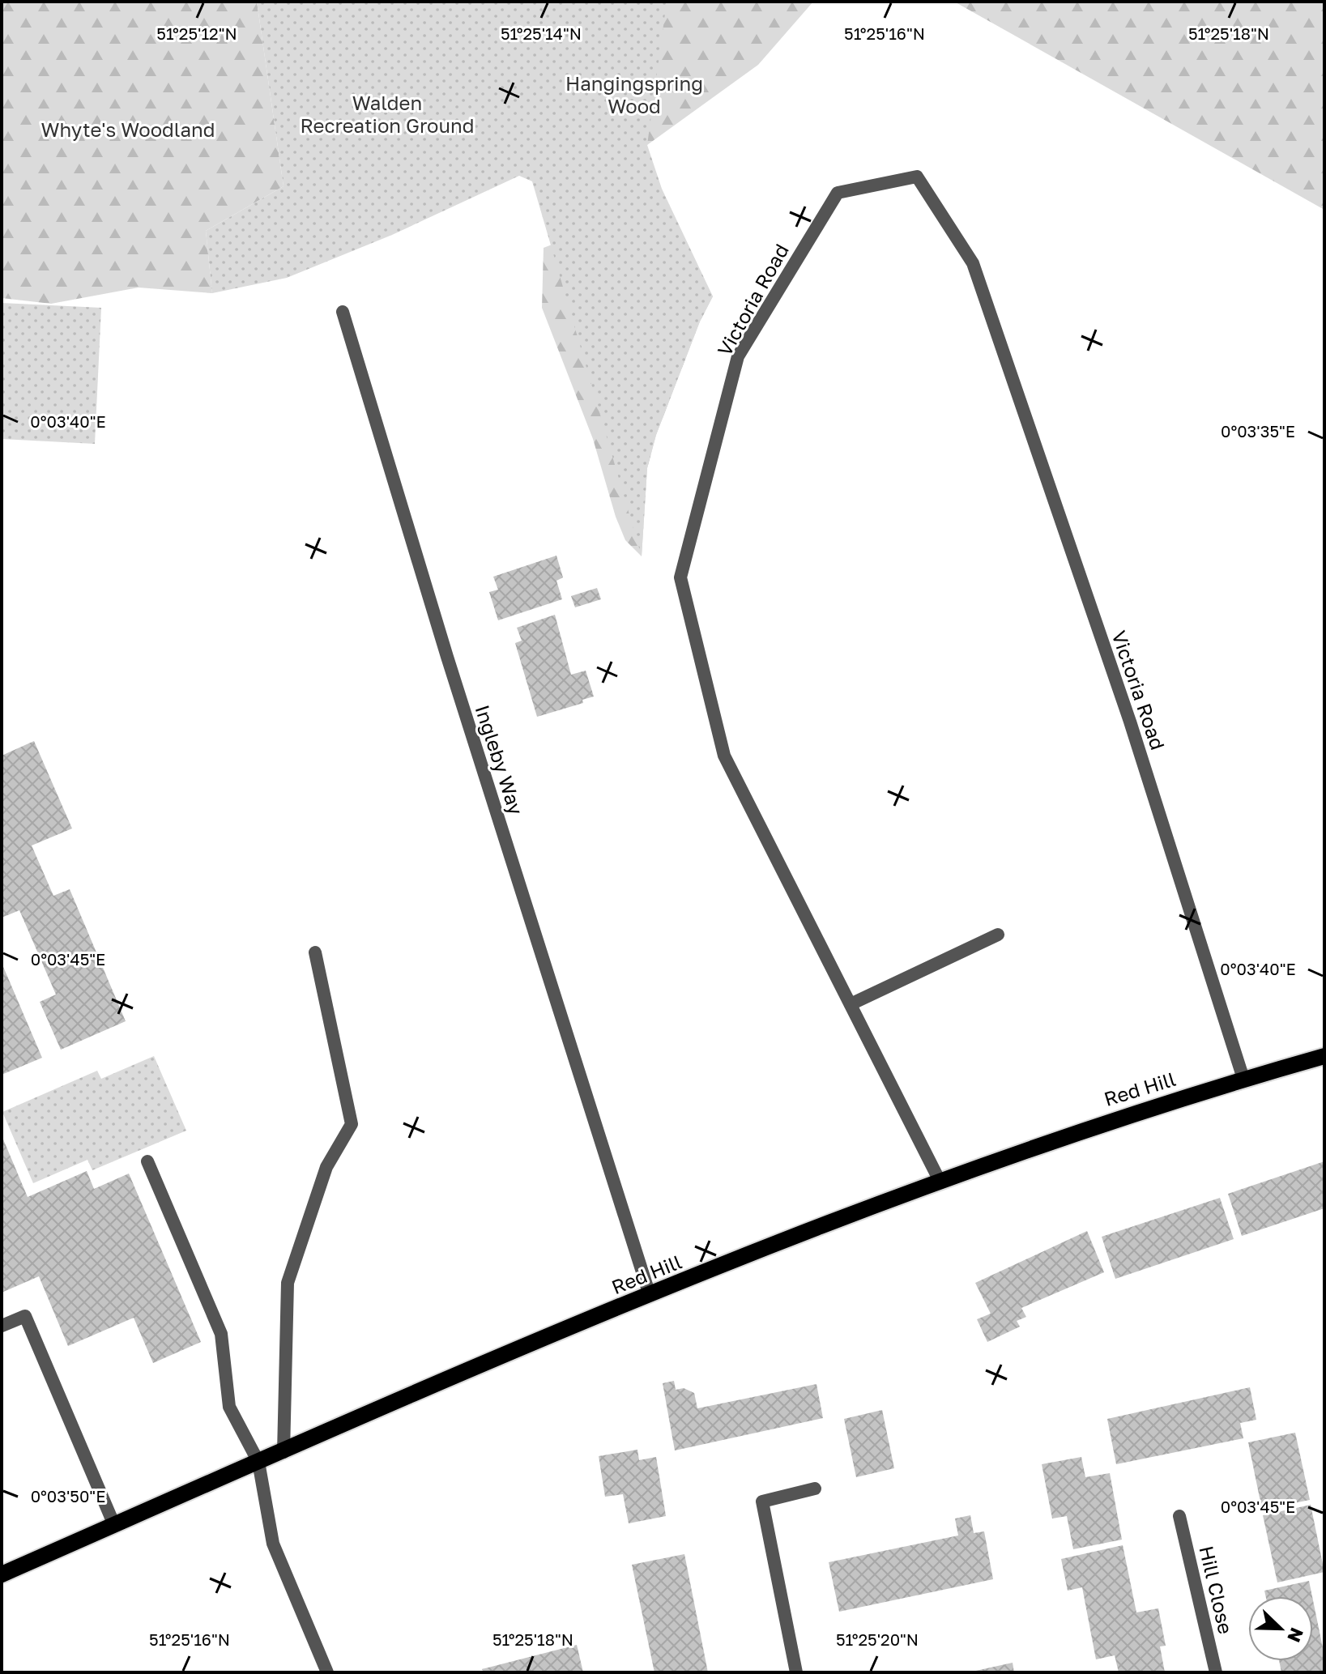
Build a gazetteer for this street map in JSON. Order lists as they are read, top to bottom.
{
  "streets": {
    "main road": ["Red Hill"],
    "street": ["Victoria Road", "Ingleby Way", "Hill Close"]
  },
  "crossings": [
    ["Victoria Road", "Red Hill"],
    ["Ingleby Way", "Red Hill"]
  ],
  "parks": ["Hangingspring Wood", "Walden Recreation Ground", "Whyte's Woodland"],
  "north": "bottom right",
  "coordinates": [
    "51°25'12\"N",
    "51°25'14\"N",
    "51°25'16\"N",
    "51°25'18\"N",
    "0°03'40\"E",
    "0°03'35\"E",
    "0°03'45\"E",
    "0°03'50\"E",
    "51°25'20\"N"
  ]
}
